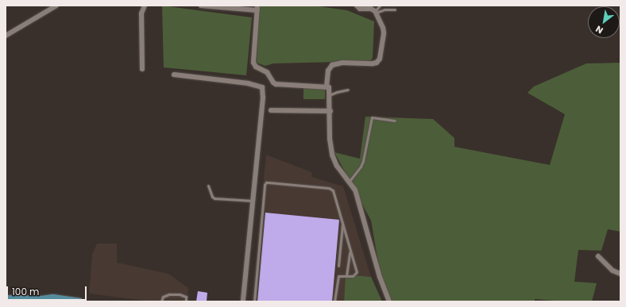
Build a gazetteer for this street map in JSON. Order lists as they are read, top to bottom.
{
  "scale_bar": "100 m",
  "north": "bottom left"
}
